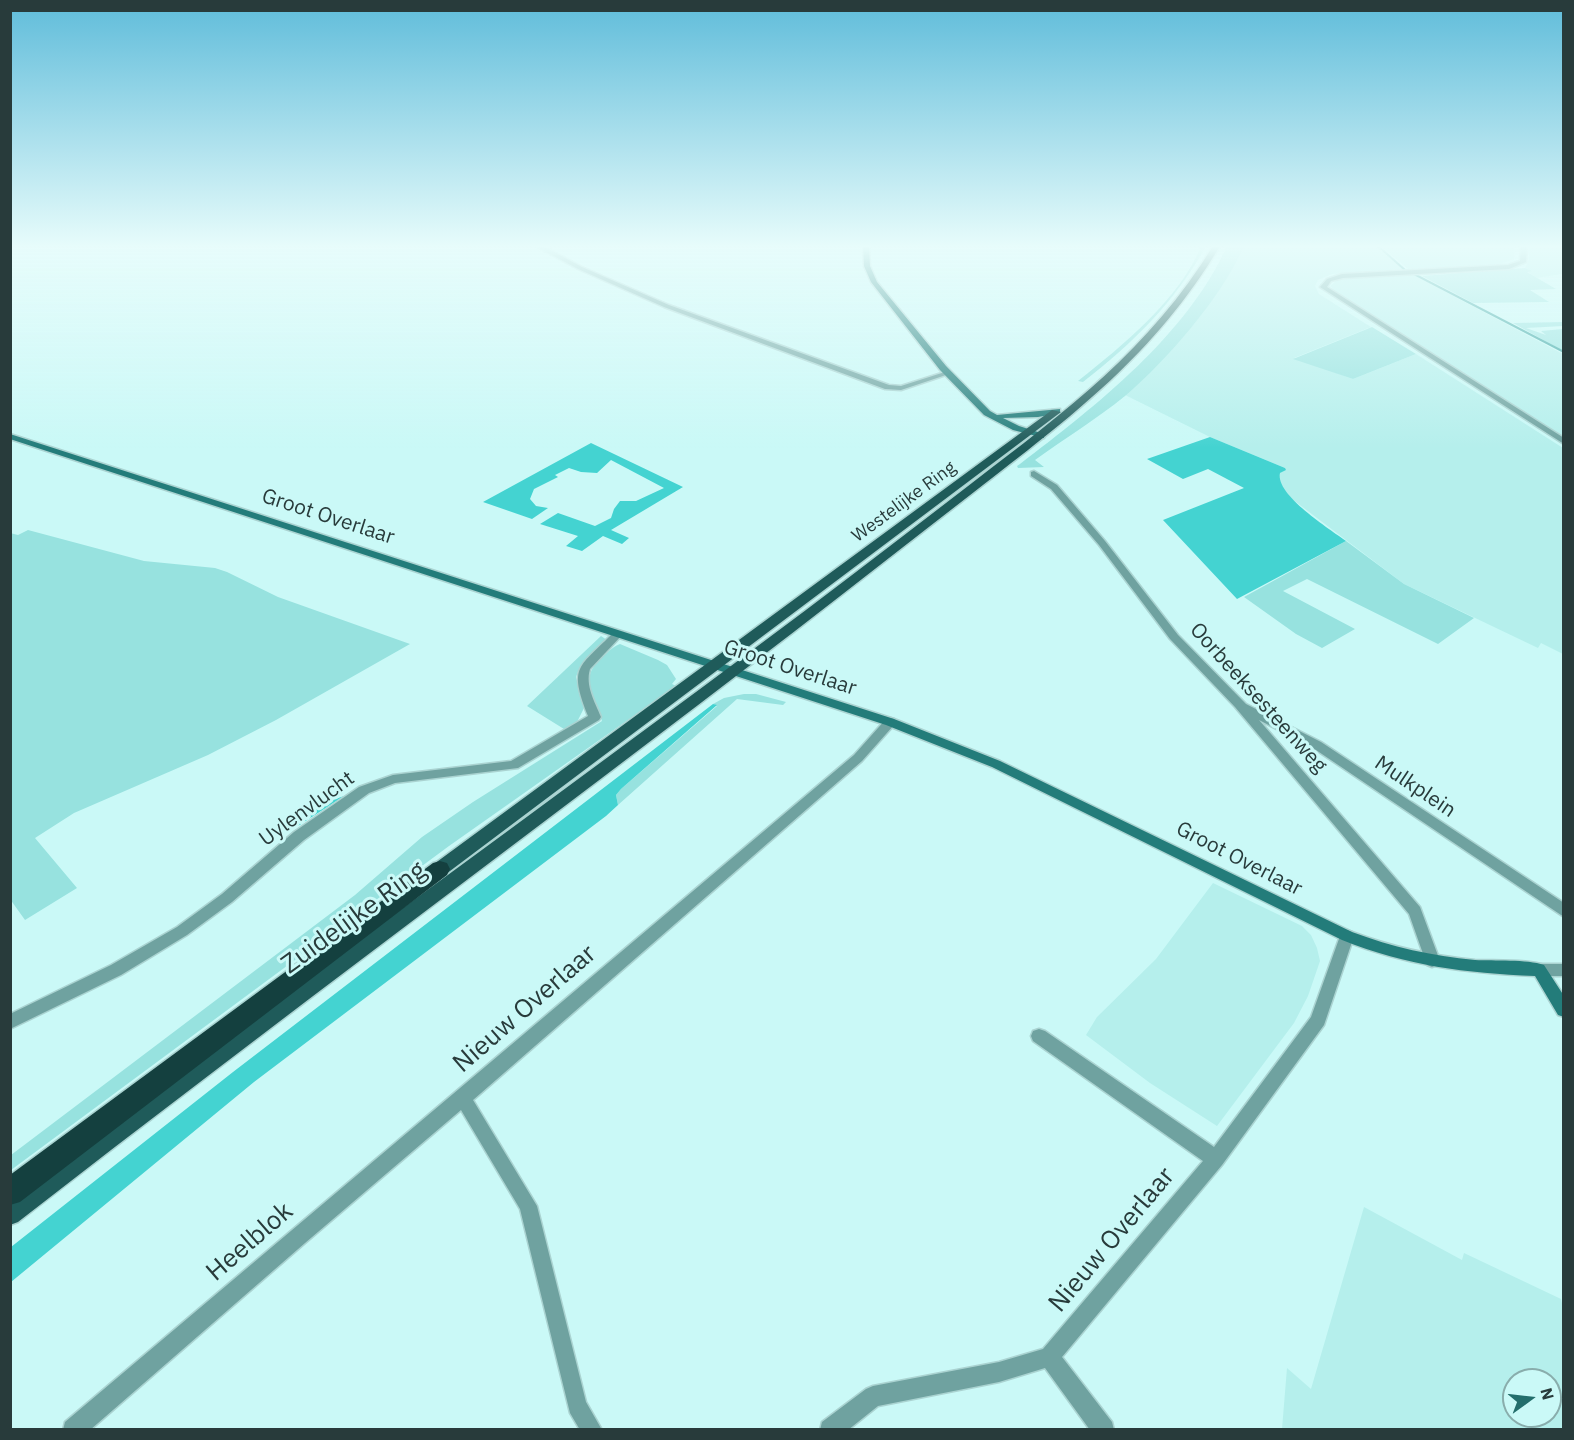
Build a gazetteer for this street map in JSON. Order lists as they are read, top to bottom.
{
  "streets": {
    "highway": ["Zuidelijke Ring"],
    "main road": ["Westelijke Ring"],
    "street": [
      "Groot Overlaar",
      "Oorbeeksesteenweg",
      "Mulkplein",
      "Uylenvlucht",
      "Nieuw Overlaar",
      "Heelblok"
    ]
  },
  "crossings": [
    ["Westelijke Ring", "Groot Overlaar"],
    ["Westelijke Ring", "Zuidelijke Ring"],
    ["Groot Overlaar", "Oorbeeksesteenweg"],
    ["Groot Overlaar", "Uylenvlucht"],
    ["Groot Overlaar", "Zuidelijke Ring"],
    ["Groot Overlaar", "Nieuw Overlaar"],
    ["Oorbeeksesteenweg", "Mulkplein"],
    ["Nieuw Overlaar", "Heelblok"]
  ],
  "north": "right"
}
